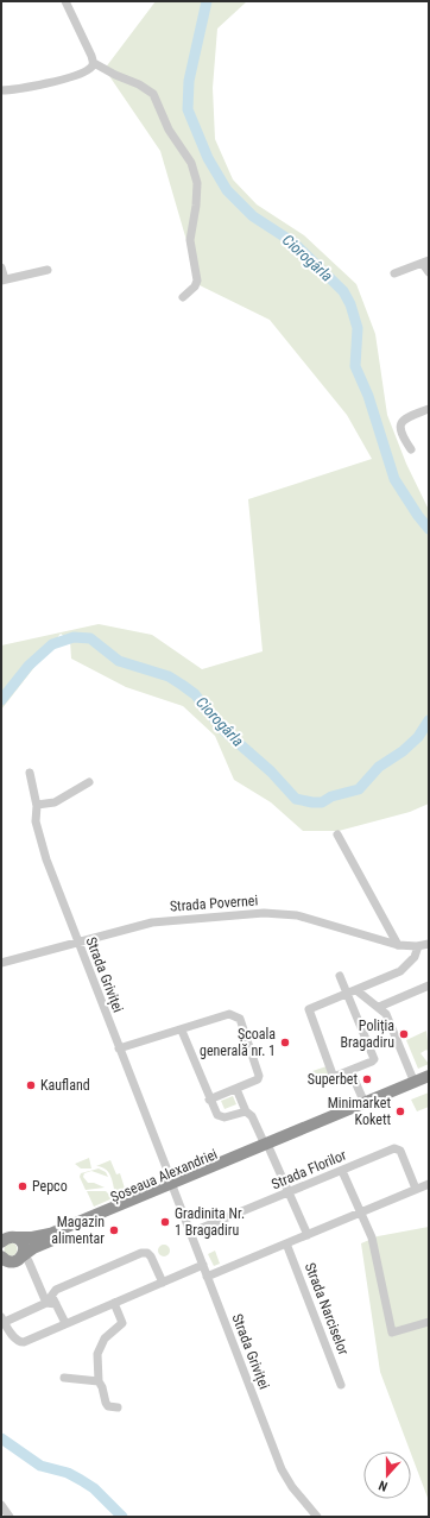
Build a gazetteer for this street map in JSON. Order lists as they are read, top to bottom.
{
  "streets": {
    "highway": ["Șoseaua Alexandriei"],
    "street": [
      "Strada Povernei",
      "Strada Griviței",
      "Strada Florilor",
      "Strada Narciselor"
    ]
  },
  "crossings": [
    ["Strada Povernei", "Strada Griviței"],
    ["Strada Griviței", "Strada Florilor"],
    ["Strada Griviței", "Șoseaua Alexandriei"]
  ],
  "water": ["Ciorogârla"],
  "places": [
    "Poliția Bragadiru",
    "Școala generală nr. 1",
    "Superbet",
    "Kaufland",
    "Minimarket Kokett",
    "Pepco",
    "Gradinita Nr. 1 Bragadiru",
    "Magazin alimentar"
  ],
  "north": "bottom"
}
